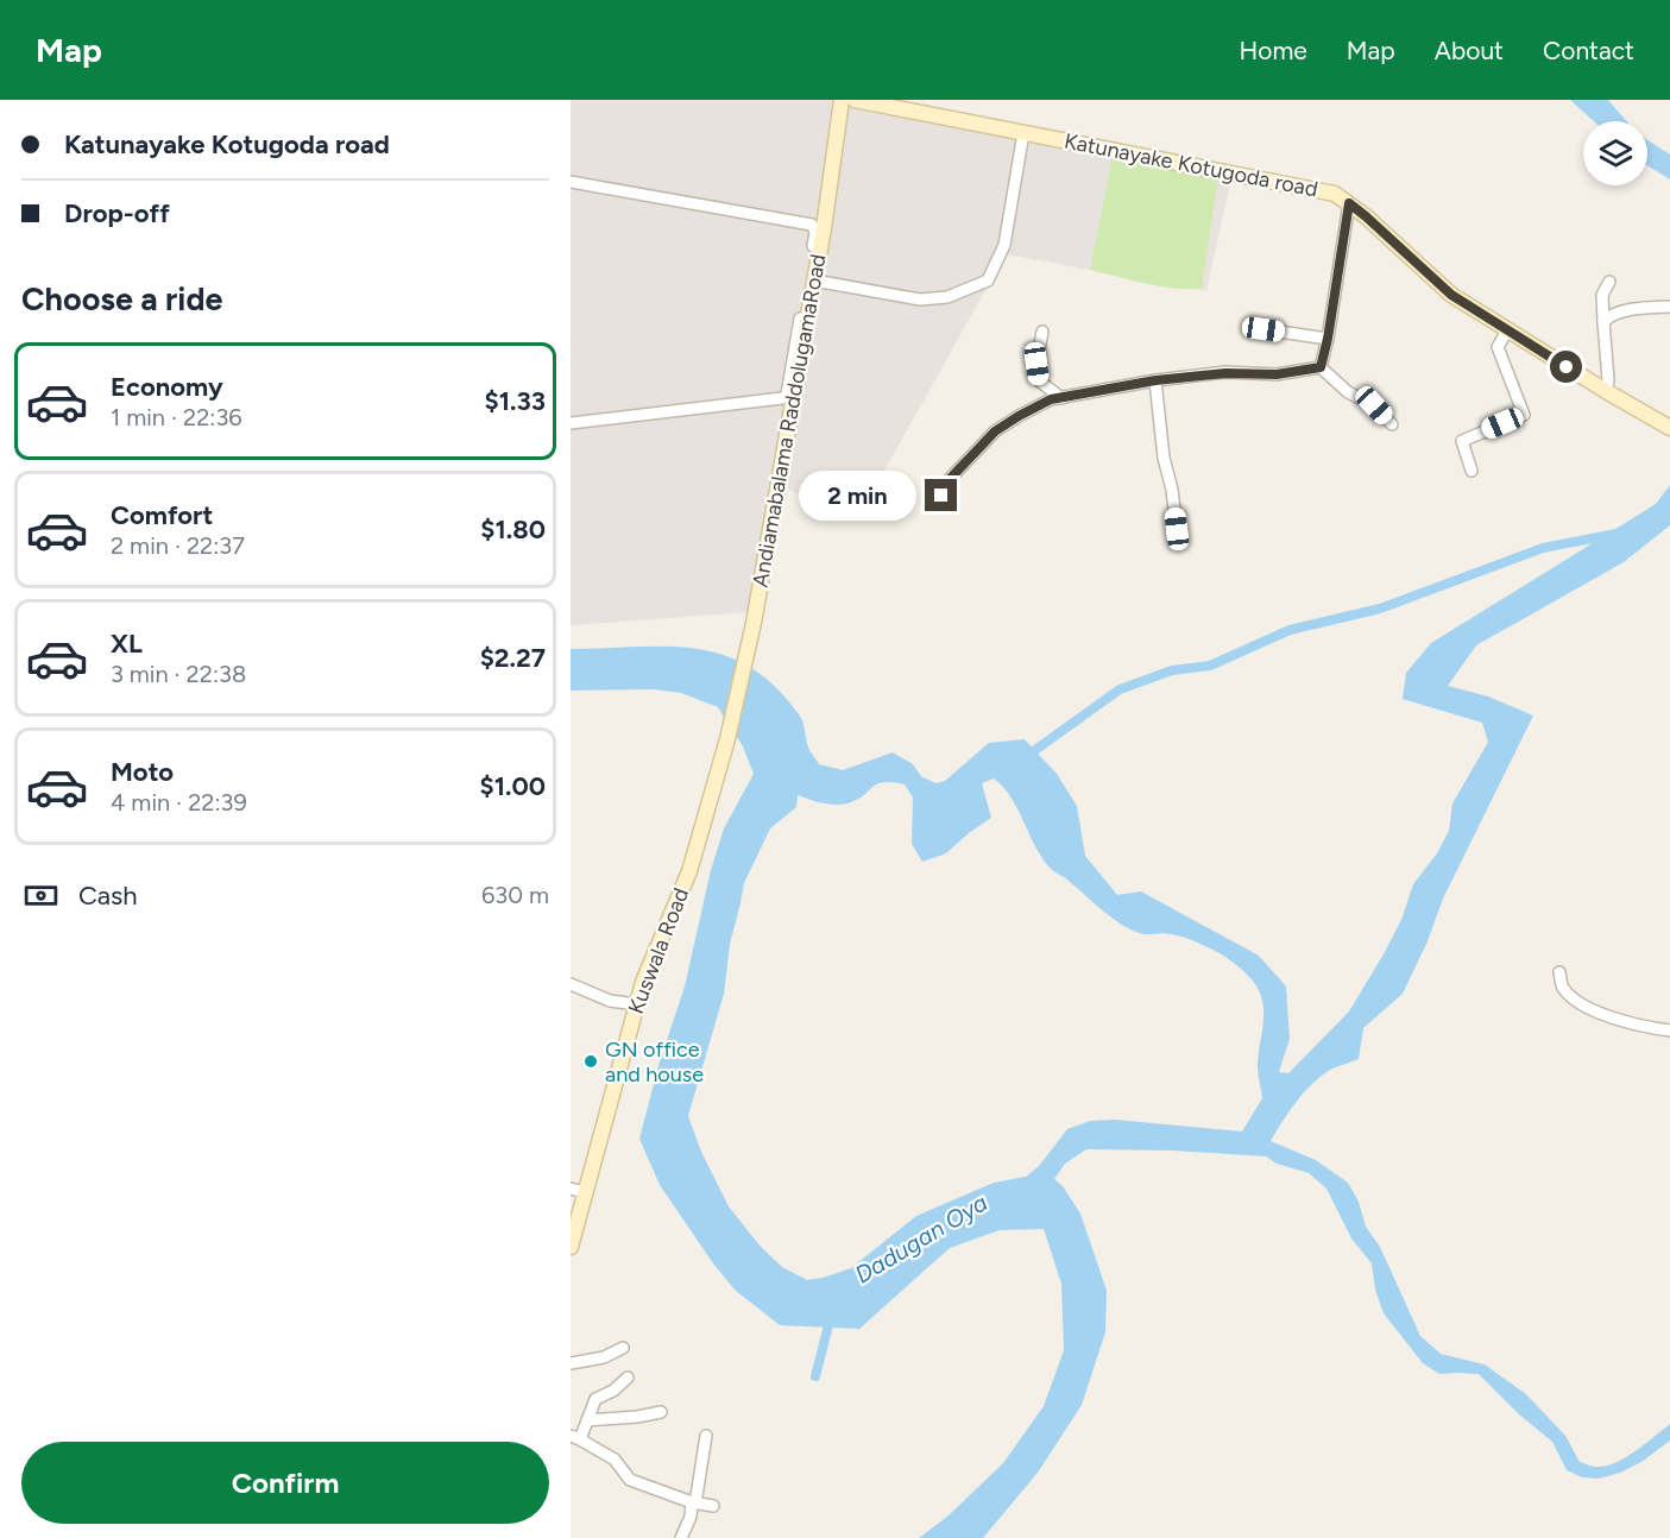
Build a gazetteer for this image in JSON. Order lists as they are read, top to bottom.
{
  "streets": {
    "street": ["Katunayake Kotugoda road", "Andiamabalama RaddolugamaRoad", "Kuswala Road"]
  },
  "crossings": [
    ["Andiamabalama RaddolugamaRoad", "Kuswala Road"]
  ],
  "water": ["Dadugan Oya"],
  "places": ["GN office and house"],
  "page": {
    "header": "Map",
    "nav": [
      "Home",
      "Map",
      "About",
      "Contact"
    ],
    "banner": ["Katunayake Kotugoda road", "Drop-off"],
    "heading": "Choose a ride",
    "list": [
      {
        "name": "Economy",
        "note": "1 min · 22:36",
        "value": "$1.33"
      },
      {
        "name": "Comfort",
        "note": "2 min · 22:37",
        "value": "$1.80"
      },
      {
        "name": "XL",
        "note": "3 min · 22:38",
        "value": "$2.27"
      },
      {
        "name": "Moto",
        "note": "4 min · 22:39",
        "value": "$1.00"
      }
    ],
    "bubble": "2 min",
    "pay": ["Cash", "630 m"],
    "buttons": "Confirm"
  }
}
